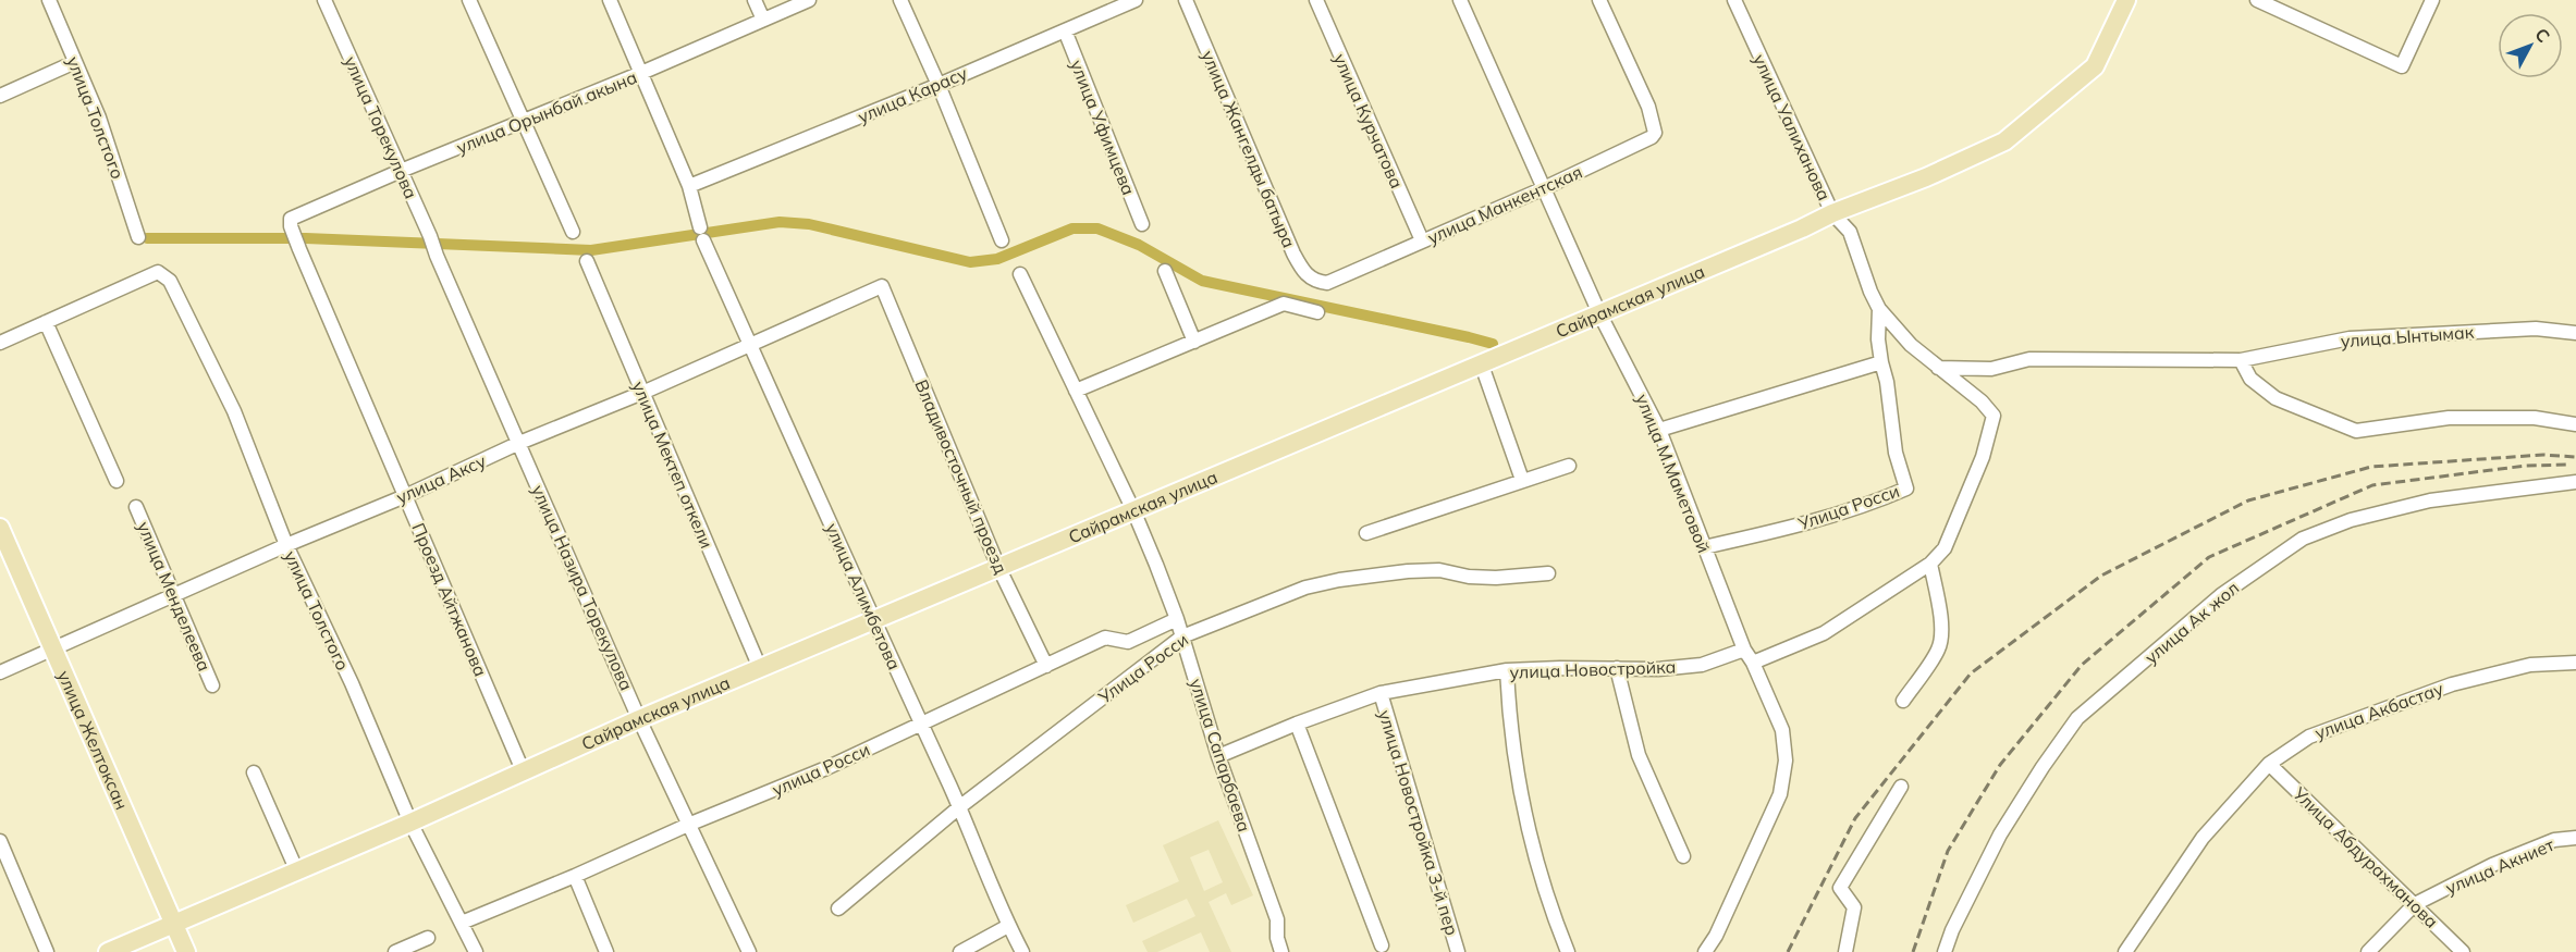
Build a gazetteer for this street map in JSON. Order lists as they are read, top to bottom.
{
  "streets": {
    "main road": ["Сайрамская улица", "улица Желтоксан"],
    "street": [
      "улица Карасу",
      "улица Орынбай акына",
      "улица Толстого",
      "улица Курчатова",
      "улица Торекулова",
      "улица Уфимцева",
      "улица Уалиханова",
      "улица Жангелды батыра",
      "улица Манкентская",
      "улица Ынтымак",
      "улица Мектеп откели",
      "улица М.Маметовой",
      "Владивосточный проезд",
      "улица Аксу",
      "Улица Росси",
      "улица Назира Торекулова",
      "улица Менделеева",
      "улица Алимбетова",
      "Проезд Айтжанова",
      "улица Ак жол",
      "улица Новостройка",
      "улица Акбастау",
      "улица Сапарбаева",
      "улица Росси",
      "улица Новостройка 3-й пер",
      "Улица Абдурахманова",
      "улица Акниет"
    ]
  },
  "crossings": [
    ["улица Карасу", "улица Уфимцева"],
    ["улица Карасу", "улица Алимбетова"],
    ["улица Орынбай акына", "улица Торекулова"],
    ["улица Орынбай акына", "улица Алимбетова"],
    ["улица Орынбай акына", "Проезд Айтжанова"],
    ["улица Толстого", "Сайрамская улица"],
    ["улица Толстого", "улица Аксу"],
    ["улица Толстого", "улица Росси"],
    ["улица Курчатова", "улица Манкентская"],
    ["улица Торекулова", "улица Назира Торекулова"],
    ["улица Уалиханова", "Сайрамская улица"],
    ["улица Уалиханова", "улица Ынтымак"],
    ["улица Уалиханова", "улица М.Маметовой"],
    ["улица Уалиханова", "Улица Росси"],
    ["улица Жангелды батыра", "улица Манкентская"],
    ["улица Манкентская", "улица М.Маметовой"],
    ["Сайрамская улица", "улица Мектеп откели"],
    ["Сайрамская улица", "улица М.Маметовой"],
    ["Сайрамская улица", "Владивосточный проезд"],
    ["Сайрамская улица", "улица Назира Торекулова"],
    ["Сайрамская улица", "улица Алимбетова"],
    ["Сайрамская улица", "Проезд Айтжанова"],
    ["Сайрамская улица", "улица Желтоксан"],
    ["Сайрамская улица", "улица Сапарбаева"],
    ["улица Мектеп откели", "улица Аксу"],
    ["улица М.Маметовой", "Улица Росси"],
    ["улица М.Маметовой", "улица Новостройка"],
    ["Владивосточный проезд", "улица Аксу"],
    ["Владивосточный проезд", "улица Росси"],
    ["улица Аксу", "улица Назира Торекулова"],
    ["улица Аксу", "улица Менделеева"],
    ["улица Аксу", "улица Алимбетова"],
    ["улица Аксу", "Проезд Айтжанова"],
    ["улица Аксу", "улица Желтоксан"],
    ["Улица Росси", "улица Алимбетова"],
    ["Улица Росси", "улица Сапарбаева"],
    ["улица Назира Торекулова", "улица Росси"],
    ["улица Алимбетова", "улица Росси"],
    ["улица Новостройка", "улица Сапарбаева"],
    ["улица Новостройка", "улица Новостройка 3-й пер"],
    ["улица Акбастау", "Улица Абдурахманова"],
    ["улица Сапарбаева", "улица Росси"],
    ["Улица Абдурахманова", "улица Акниет"]
  ],
  "north": "top right"
}
